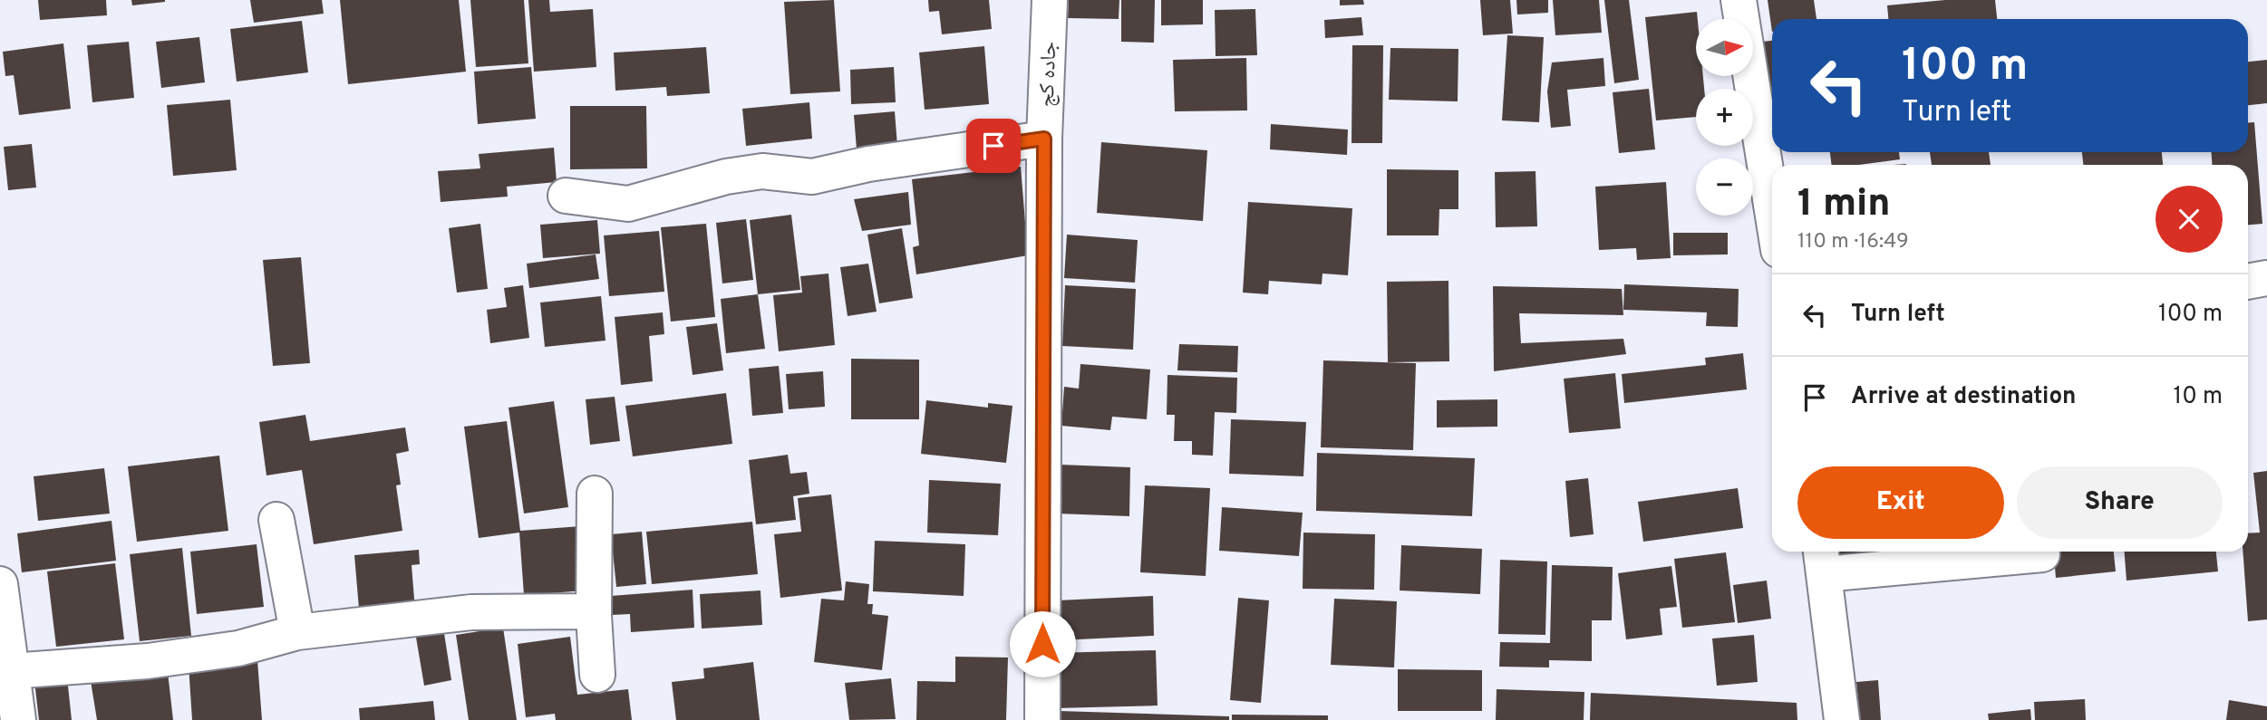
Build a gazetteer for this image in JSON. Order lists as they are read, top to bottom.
{
  "streets": {
    "street": ["جاده کج"]
  },
  "north": "right",
  "page": {
    "map_buttons": ["+", "−"],
    "turn": ["100 m", "Turn left"],
    "heading": ["1 min", "110 m · 16:49"],
    "list": [
      {
        "name": "Turn left",
        "value": "100 m"
      },
      {
        "name": "Arrive at destination",
        "value": "10 m"
      }
    ],
    "buttons": ["Exit", "Share"]
  }
}
